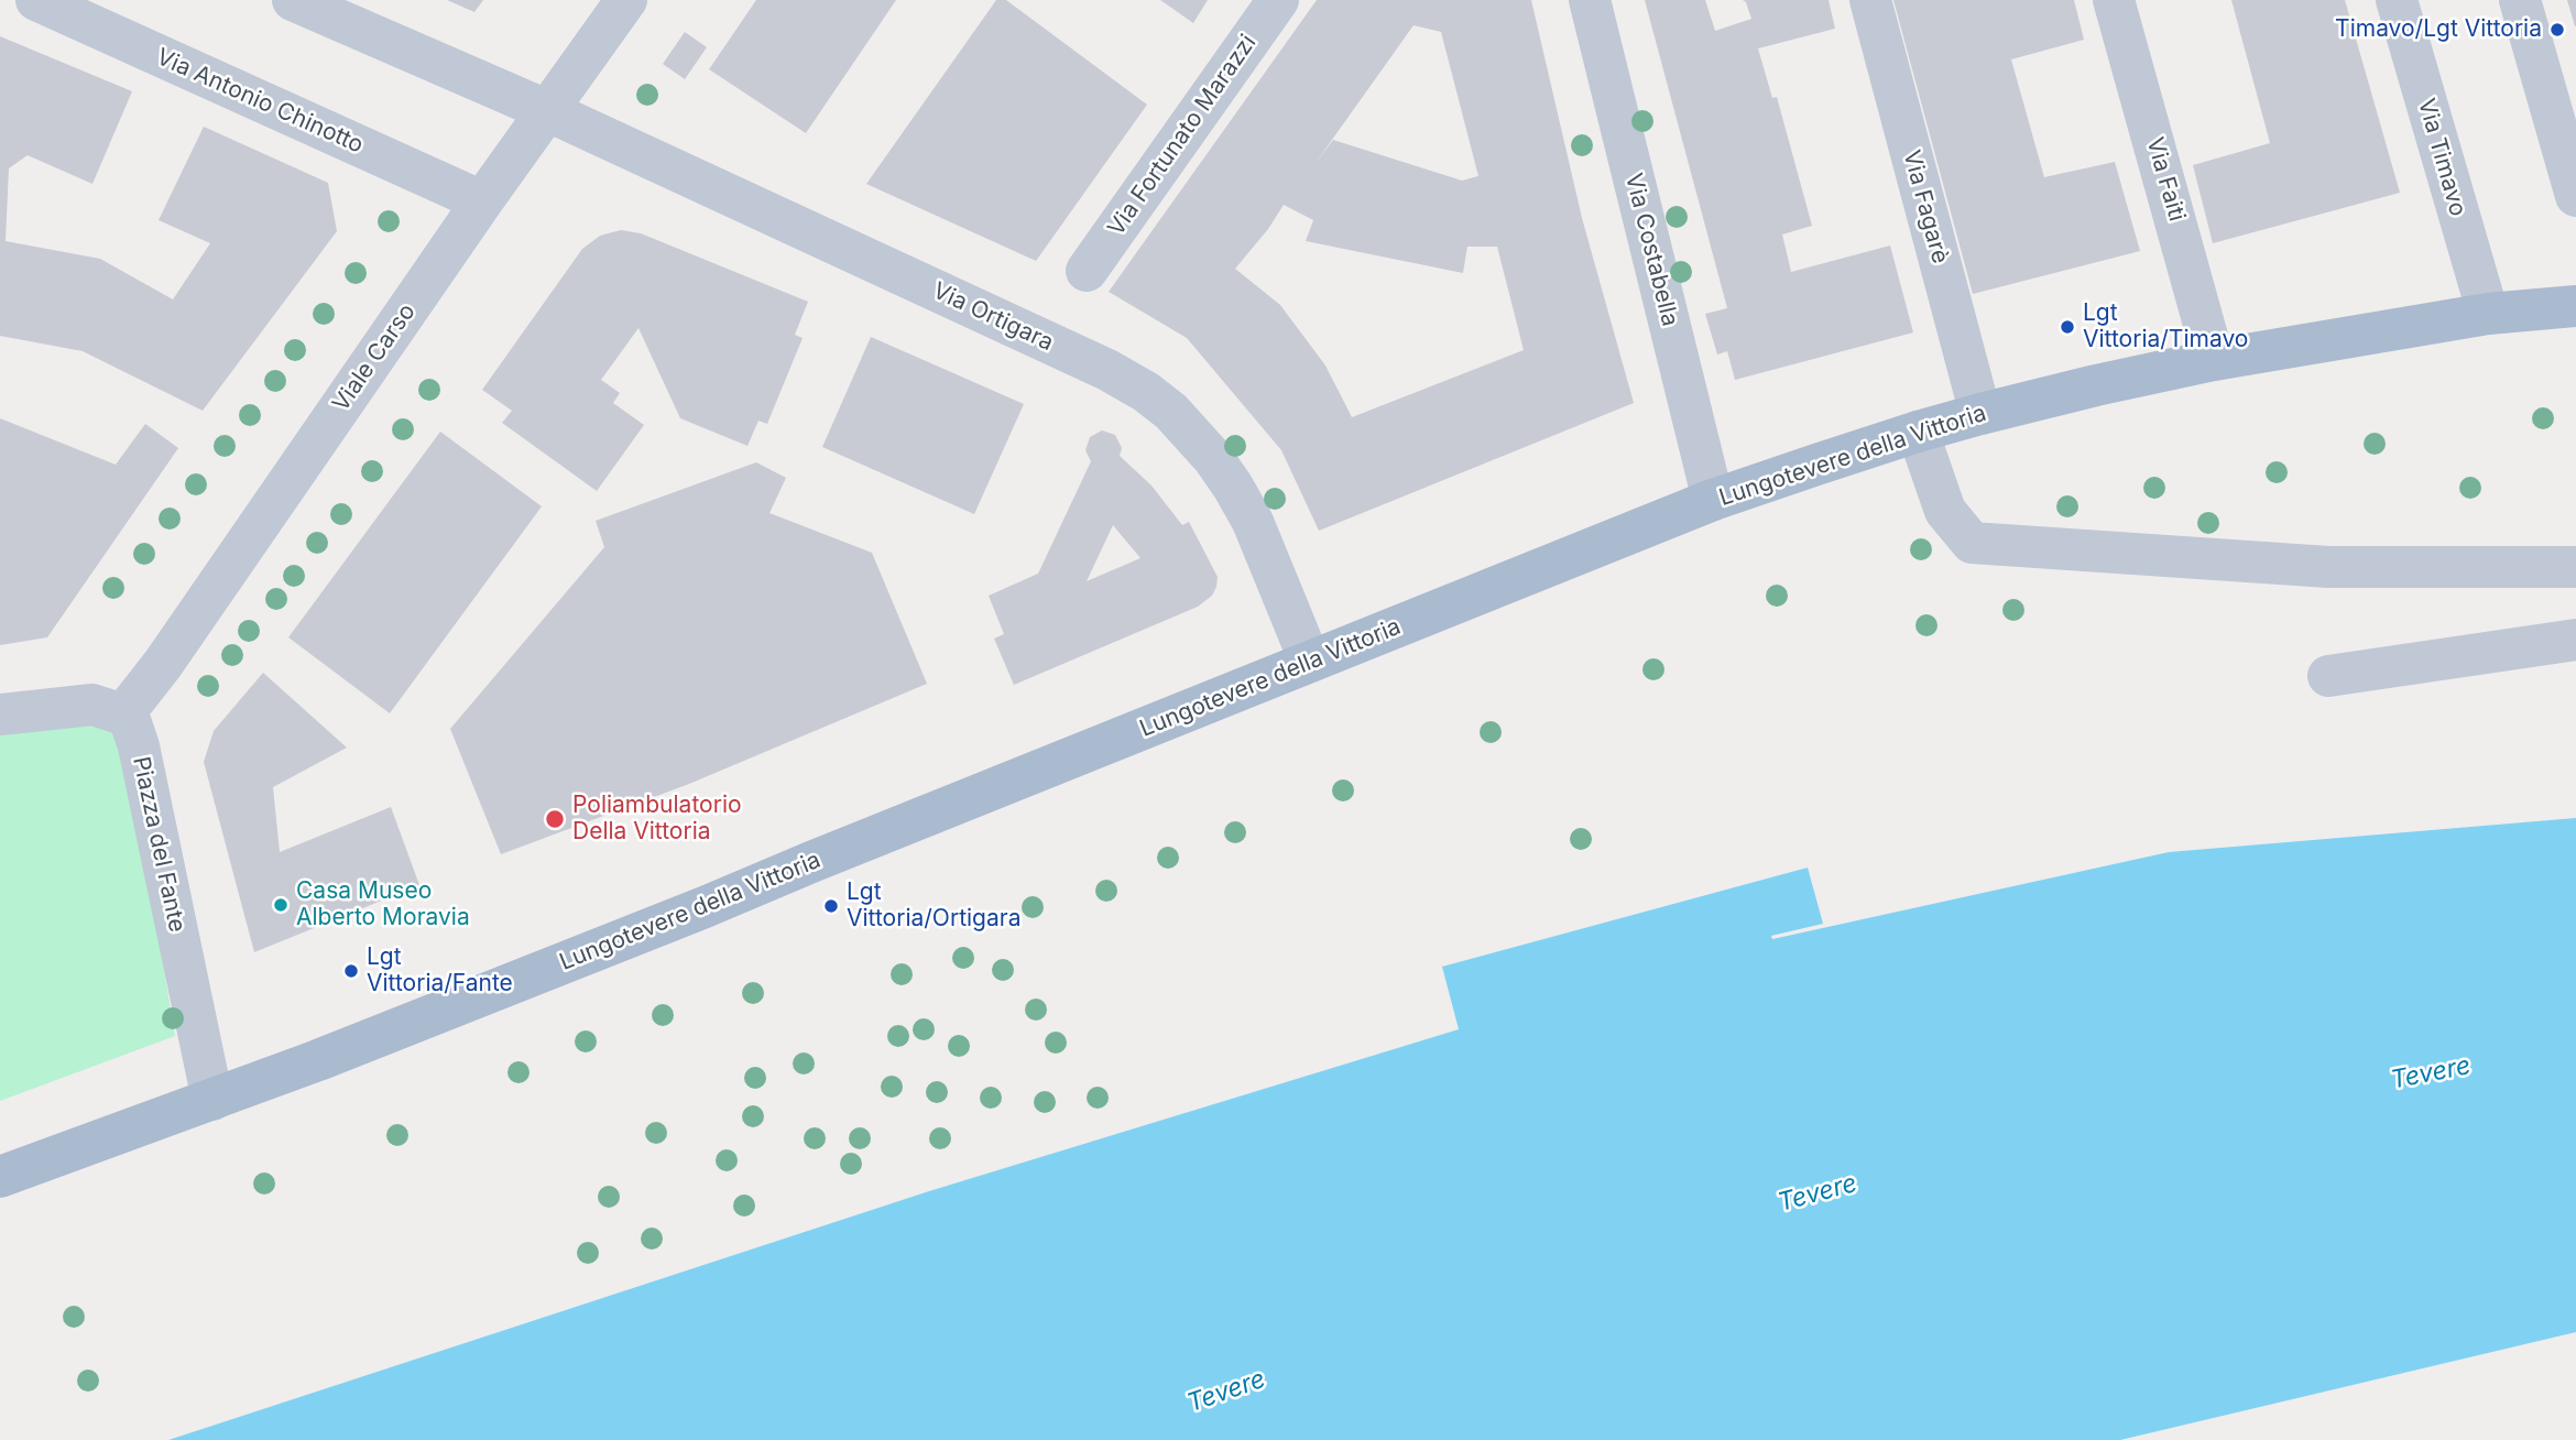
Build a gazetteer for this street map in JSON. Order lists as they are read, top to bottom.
{
  "streets": {
    "main road": ["Lungotevere della Vittoria"],
    "street": [
      "Via Antonio Chinotto",
      "Via Fortunato Marazzi",
      "Via Timavo",
      "Via Faiti",
      "Via Fagarè",
      "Via Costabella",
      "Via Ortigara",
      "Viale Carso",
      "Piazza del Fante"
    ]
  },
  "crossings": [
    ["Via Antonio Chinotto", "Viale Carso"],
    ["Via Timavo", "Lungotevere della Vittoria"],
    ["Via Faiti", "Lungotevere della Vittoria"],
    ["Via Fagarè", "Lungotevere della Vittoria"],
    ["Via Costabella", "Lungotevere della Vittoria"],
    ["Via Ortigara", "Viale Carso"],
    ["Via Ortigara", "Lungotevere della Vittoria"],
    ["Viale Carso", "Piazza del Fante"],
    ["Lungotevere della Vittoria", "Piazza del Fante"]
  ],
  "water": ["Tevere"],
  "places": [
    "Timavo/Lgt Vittoria",
    "Lgt Vittoria/Timavo",
    "Poliambulatorio Della Vittoria",
    "Casa Museo Alberto Moravia",
    "Lgt Vittoria/Ortigara",
    "Lgt Vittoria/Fante"
  ]
}
